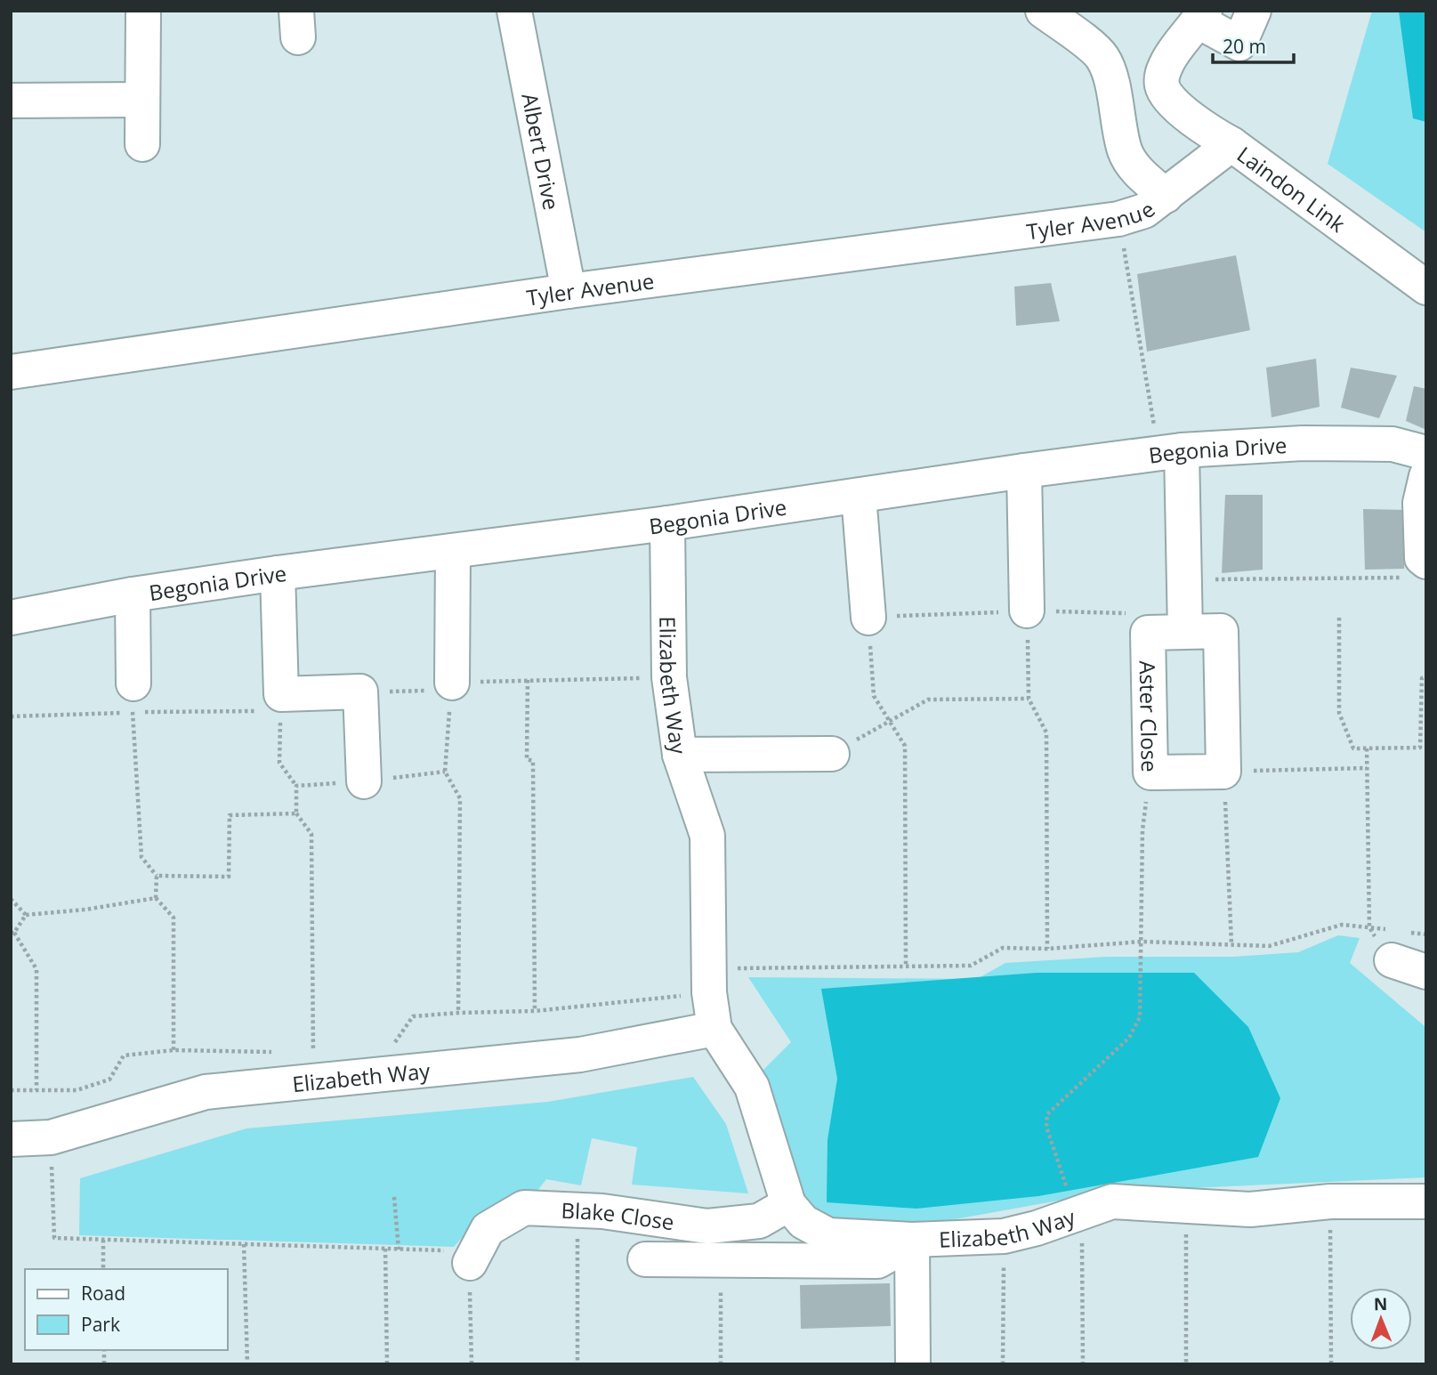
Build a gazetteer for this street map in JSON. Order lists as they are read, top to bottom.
{
  "streets": {
    "street": [
      "Albert Drive",
      "Laindon Link",
      "Tyler Avenue",
      "Begonia Drive",
      "Elizabeth Way",
      "Aster Close",
      "Blake Close"
    ]
  },
  "crossings": [
    ["Albert Drive", "Tyler Avenue"],
    ["Laindon Link", "Tyler Avenue"],
    ["Begonia Drive", "Elizabeth Way"],
    ["Elizabeth Way", "Blake Close"]
  ],
  "legend": ["Road", "Park"],
  "scale_bar": "20 m",
  "north": "top"
}
